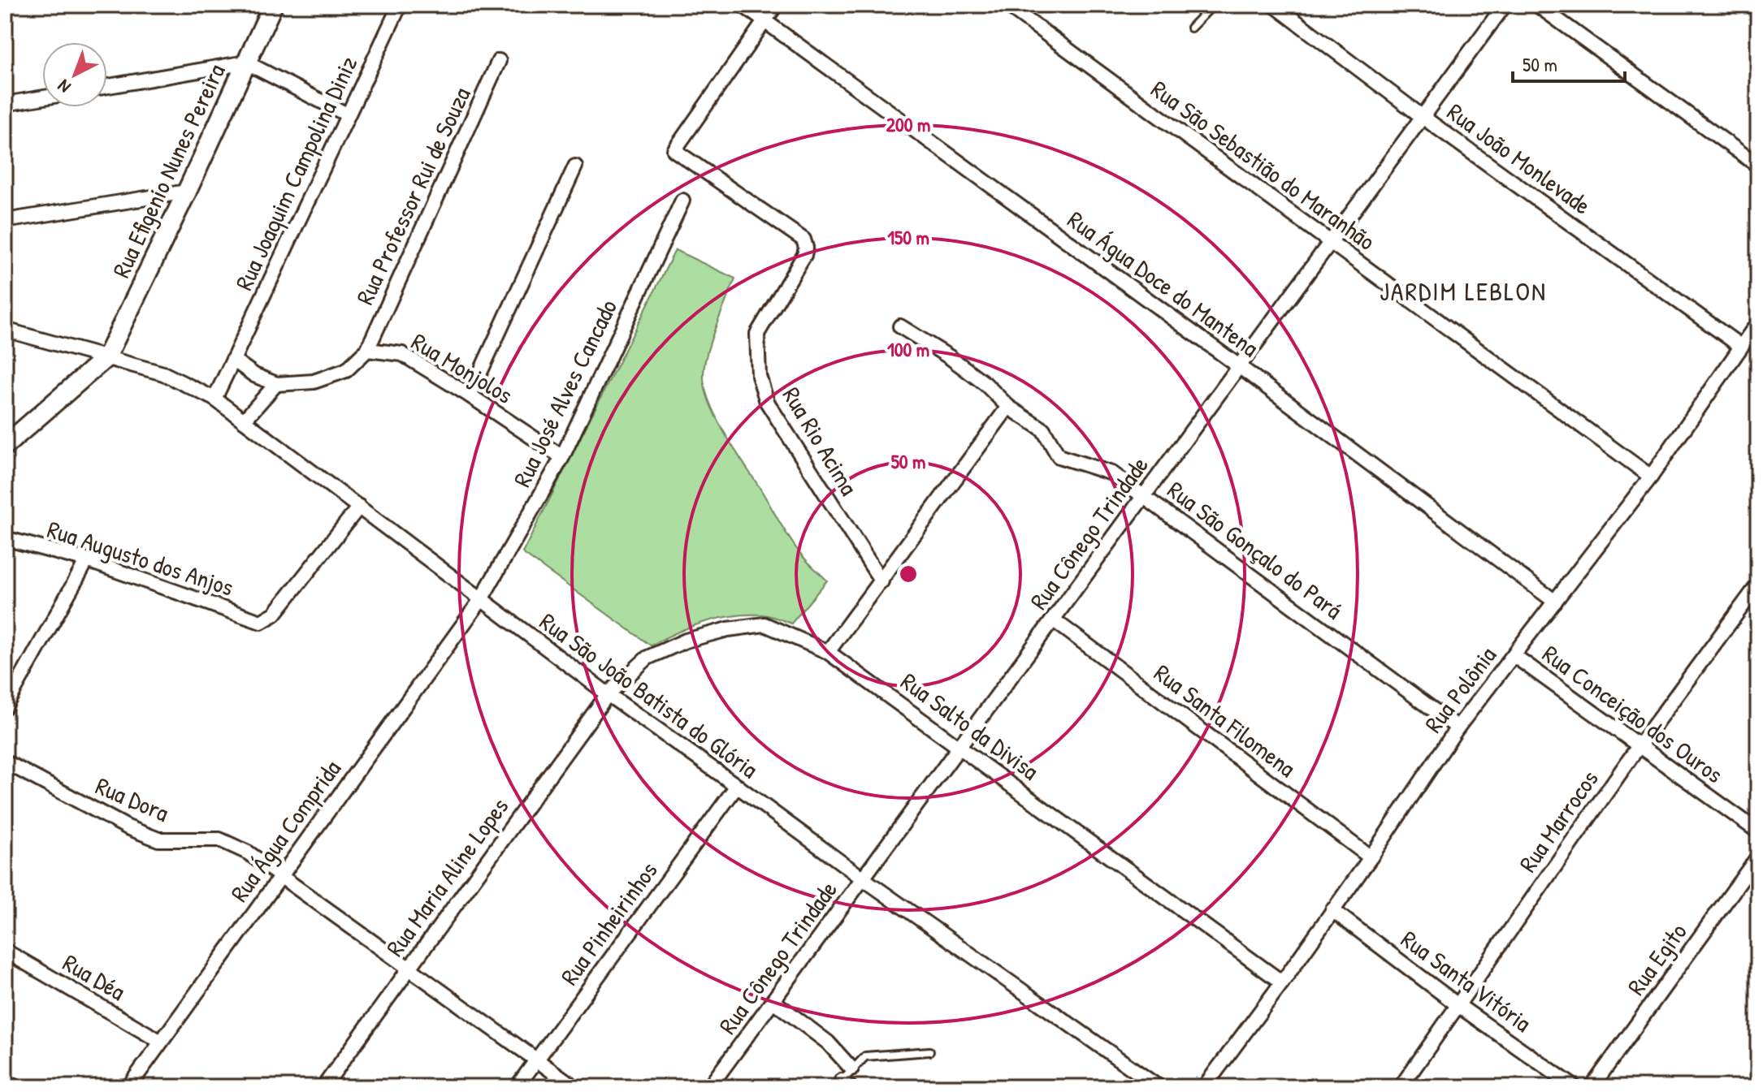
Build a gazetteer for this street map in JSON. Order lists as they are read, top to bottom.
{
  "streets": {
    "street": [
      "Rua João Monlevade",
      "Rua São Sebastião do Maranhão",
      "Rua Efigenio Nunes Pereira",
      "Rua Joaquim Campolina Diniz",
      "Rua Professor Rui de Souza",
      "Rua Água Doce do Mantena",
      "Rua Monjolos",
      "Rua José Alves Cancado",
      "Rua Rio Acima",
      "Rua Cônego Trindade",
      "Rua São Gonçalo do Pará",
      "Rua Augusto dos Anjos",
      "Rua Polônia",
      "Rua São João Batista do Glória",
      "Rua Conceição dos Ouros",
      "Rua Santa Filomena",
      "Rua Salto da Divisa",
      "Rua Dora",
      "Rua Marrocos",
      "Rua Água Comprida",
      "Rua Maria Aline Lopes",
      "Rua Pinheirinhos",
      "Rua Egito",
      "Rua Déa",
      "Rua Santa Vitória"
    ]
  },
  "crossings": [
    ["Rua João Monlevade", "Rua Cônego Trindade"],
    ["Rua João Monlevade", "Rua Polônia"],
    ["Rua São Sebastião do Maranhão", "Rua Cônego Trindade"],
    ["Rua São Sebastião do Maranhão", "Rua Polônia"],
    ["Rua Efigenio Nunes Pereira", "Rua São João Batista do Glória"],
    ["Rua Professor Rui de Souza", "Rua Monjolos"],
    ["Rua Água Doce do Mantena", "Rua Rio Acima"],
    ["Rua Água Doce do Mantena", "Rua Cônego Trindade"],
    ["Rua Água Doce do Mantena", "Rua Polônia"],
    ["Rua Monjolos", "Rua José Alves Cancado"],
    ["Rua José Alves Cancado", "Rua São João Batista do Glória"],
    ["Rua José Alves Cancado", "Rua Água Comprida"],
    ["Rua Cônego Trindade", "Rua São Gonçalo do Pará"],
    ["Rua Cônego Trindade", "Rua São João Batista do Glória"],
    ["Rua Cônego Trindade", "Rua Santa Filomena"],
    ["Rua Cônego Trindade", "Rua Salto da Divisa"],
    ["Rua São Gonçalo do Pará", "Rua Polônia"],
    ["Rua Augusto dos Anjos", "Rua São João Batista do Glória"],
    ["Rua Polônia", "Rua Conceição dos Ouros"],
    ["Rua Polônia", "Rua Santa Filomena"],
    ["Rua Polônia", "Rua Salto da Divisa"],
    ["Rua Polônia", "Rua Santa Vitória"],
    ["Rua São João Batista do Glória", "Rua Salto da Divisa"],
    ["Rua São João Batista do Glória", "Rua Água Comprida"],
    ["Rua São João Batista do Glória", "Rua Maria Aline Lopes"],
    ["Rua São João Batista do Glória", "Rua Pinheirinhos"],
    ["Rua Conceição dos Ouros", "Rua Marrocos"],
    ["Rua Salto da Divisa", "Rua Maria Aline Lopes"],
    ["Rua Dora", "Rua Água Comprida"],
    ["Rua Dora", "Rua Maria Aline Lopes"],
    ["Rua Dora", "Rua Pinheirinhos"],
    ["Rua Marrocos", "Rua Santa Vitória"],
    ["Rua Água Comprida", "Rua Déa"]
  ],
  "districts": ["JARDIM LEBLON"],
  "scale_bar": "50 m",
  "north": "bottom left",
  "rings": [
    "200 m",
    "150 m",
    "100 m",
    "50 m"
  ]
}
